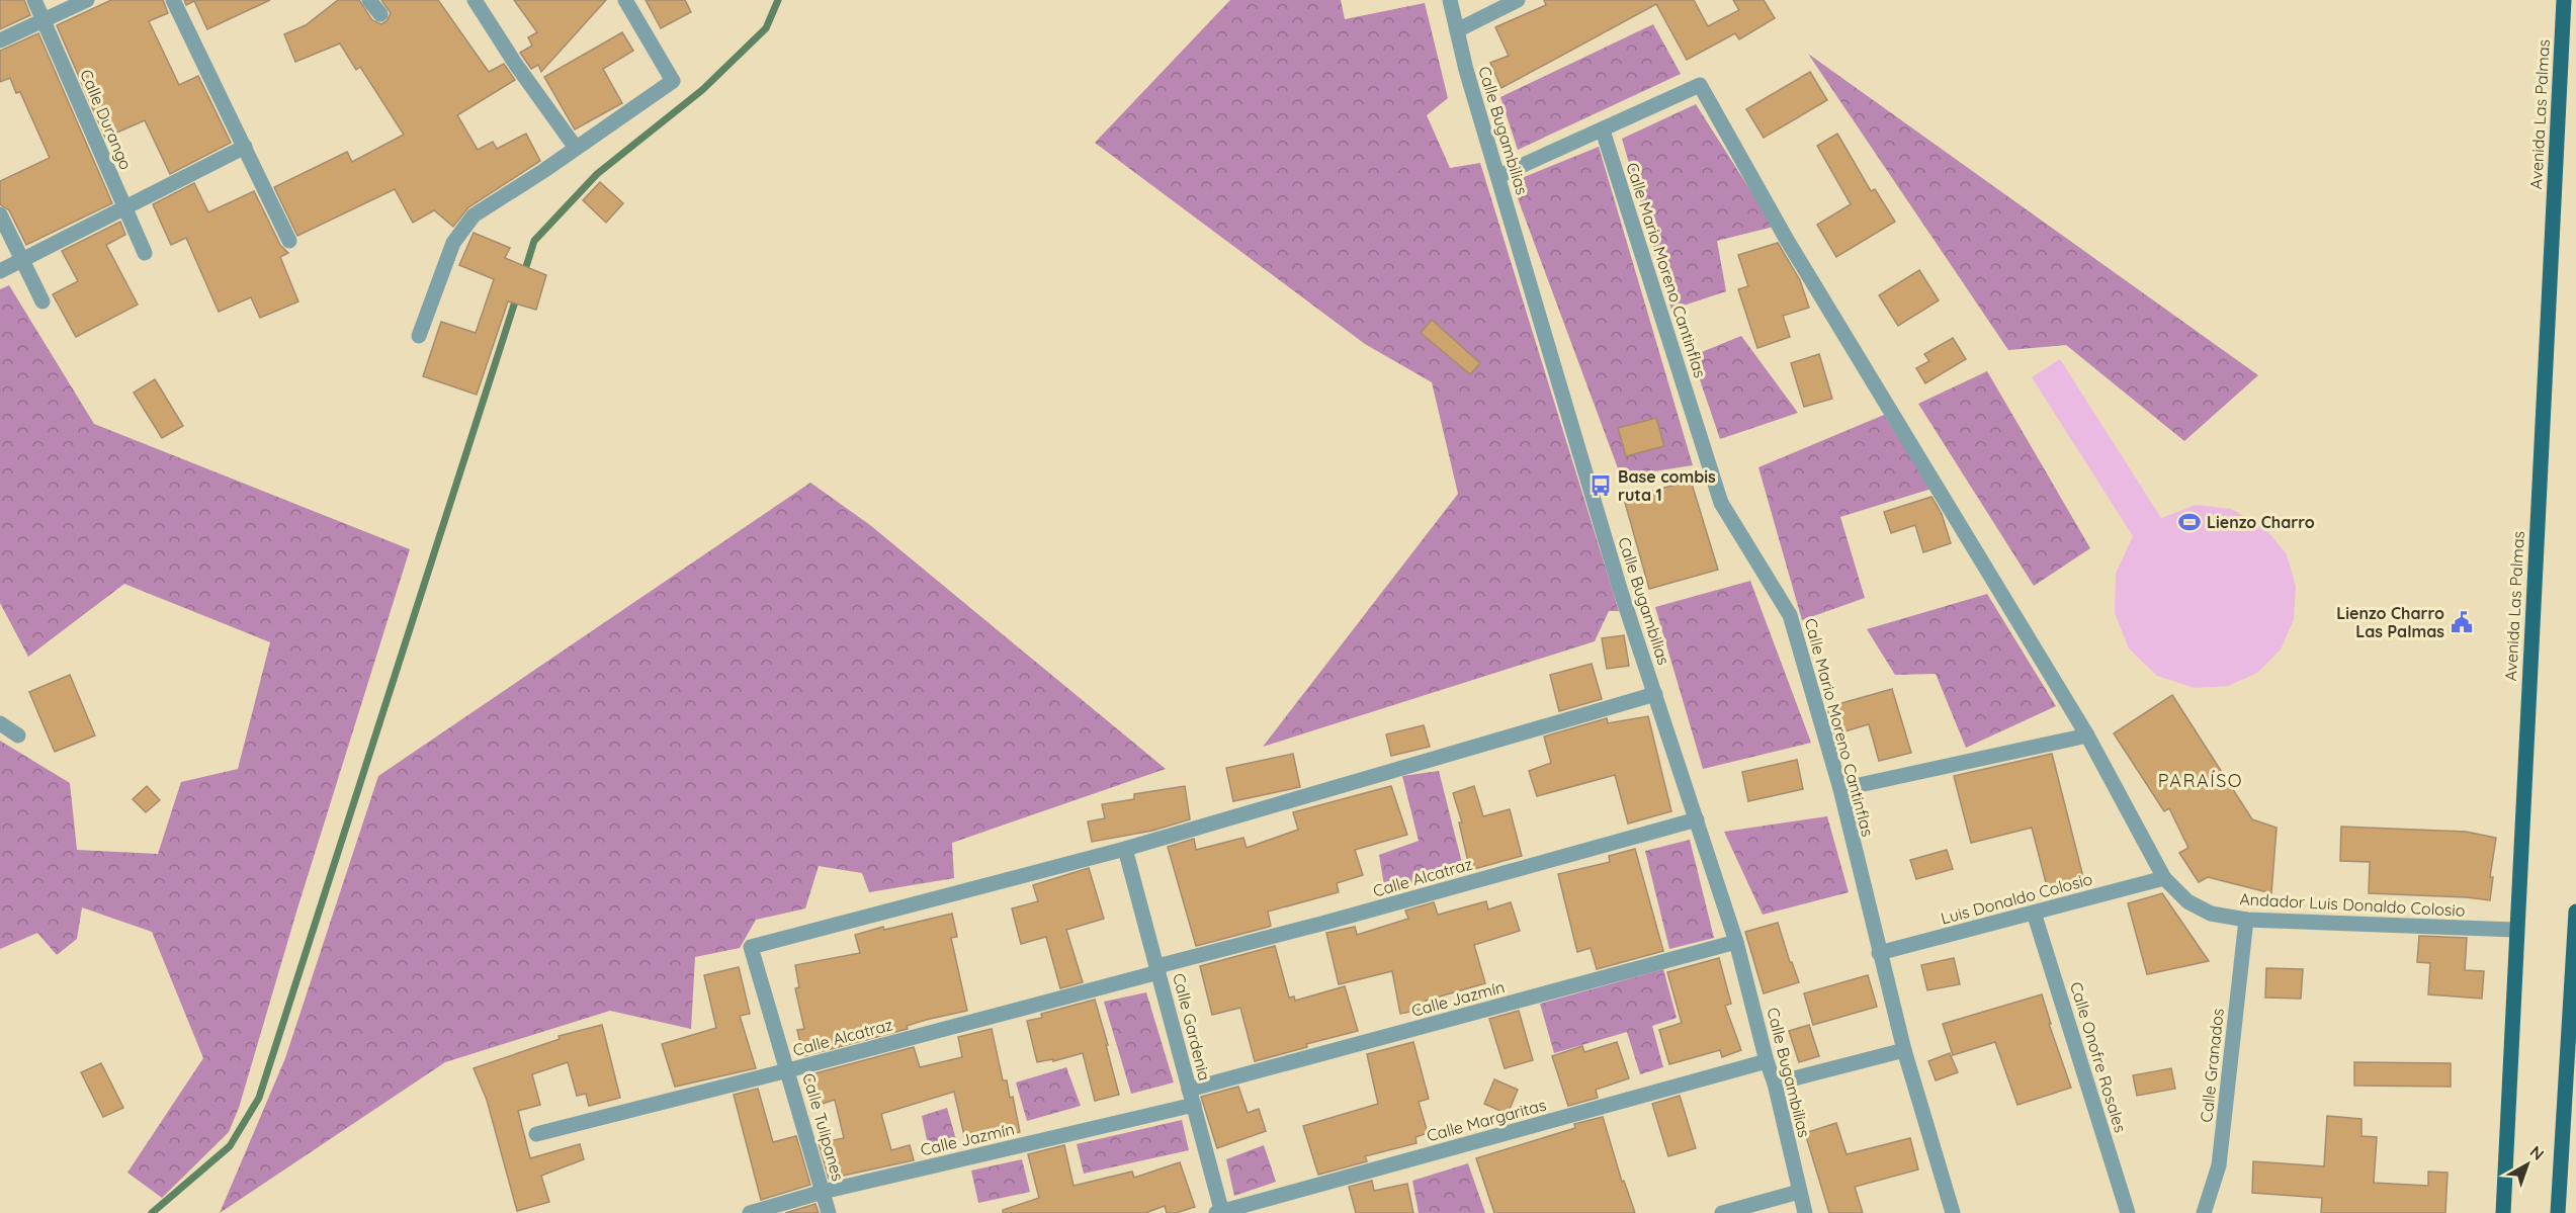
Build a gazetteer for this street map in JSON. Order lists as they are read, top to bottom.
{
  "streets": {
    "main road": ["Avenida Las Palmas"],
    "street": [
      "Calle Durango",
      "Calle Bugambilias",
      "Calle Mario Moreno Cantinflas",
      "Calle Alcatraz",
      "Luis Donaldo Colosio",
      "Andador Luis Donaldo Colosio",
      "Calle Jazmín",
      "Calle Gardenia",
      "Calle Onofre Rosales",
      "Calle Granados",
      "Calle Margaritas",
      "Calle Tulipanes"
    ]
  },
  "crossings": [
    ["Avenida Las Palmas", "Andador Luis Donaldo Colosio"],
    ["Calle Bugambilias", "Calle Alcatraz"],
    ["Calle Bugambilias", "Calle Jazmín"],
    ["Calle Bugambilias", "Calle Margaritas"],
    ["Calle Mario Moreno Cantinflas", "Luis Donaldo Colosio"],
    ["Calle Mario Moreno Cantinflas", "Andador Luis Donaldo Colosio"],
    ["Calle Alcatraz", "Calle Gardenia"],
    ["Calle Alcatraz", "Calle Tulipanes"],
    ["Luis Donaldo Colosio", "Andador Luis Donaldo Colosio"],
    ["Luis Donaldo Colosio", "Calle Onofre Rosales"],
    ["Andador Luis Donaldo Colosio", "Calle Granados"],
    ["Calle Jazmín", "Calle Gardenia"],
    ["Calle Jazmín", "Calle Tulipanes"],
    ["Calle Gardenia", "Calle Margaritas"],
    ["Calle Gardenia", "Calle Tulipanes"]
  ],
  "districts": ["PARAÍSO"],
  "places": {
    "bus stop": ["Base combis ruta 1"],
    "sports": ["Lienzo Charro"],
    "public building": ["Lienzo Charro Las Palmas"]
  },
  "north": "top right"
}
